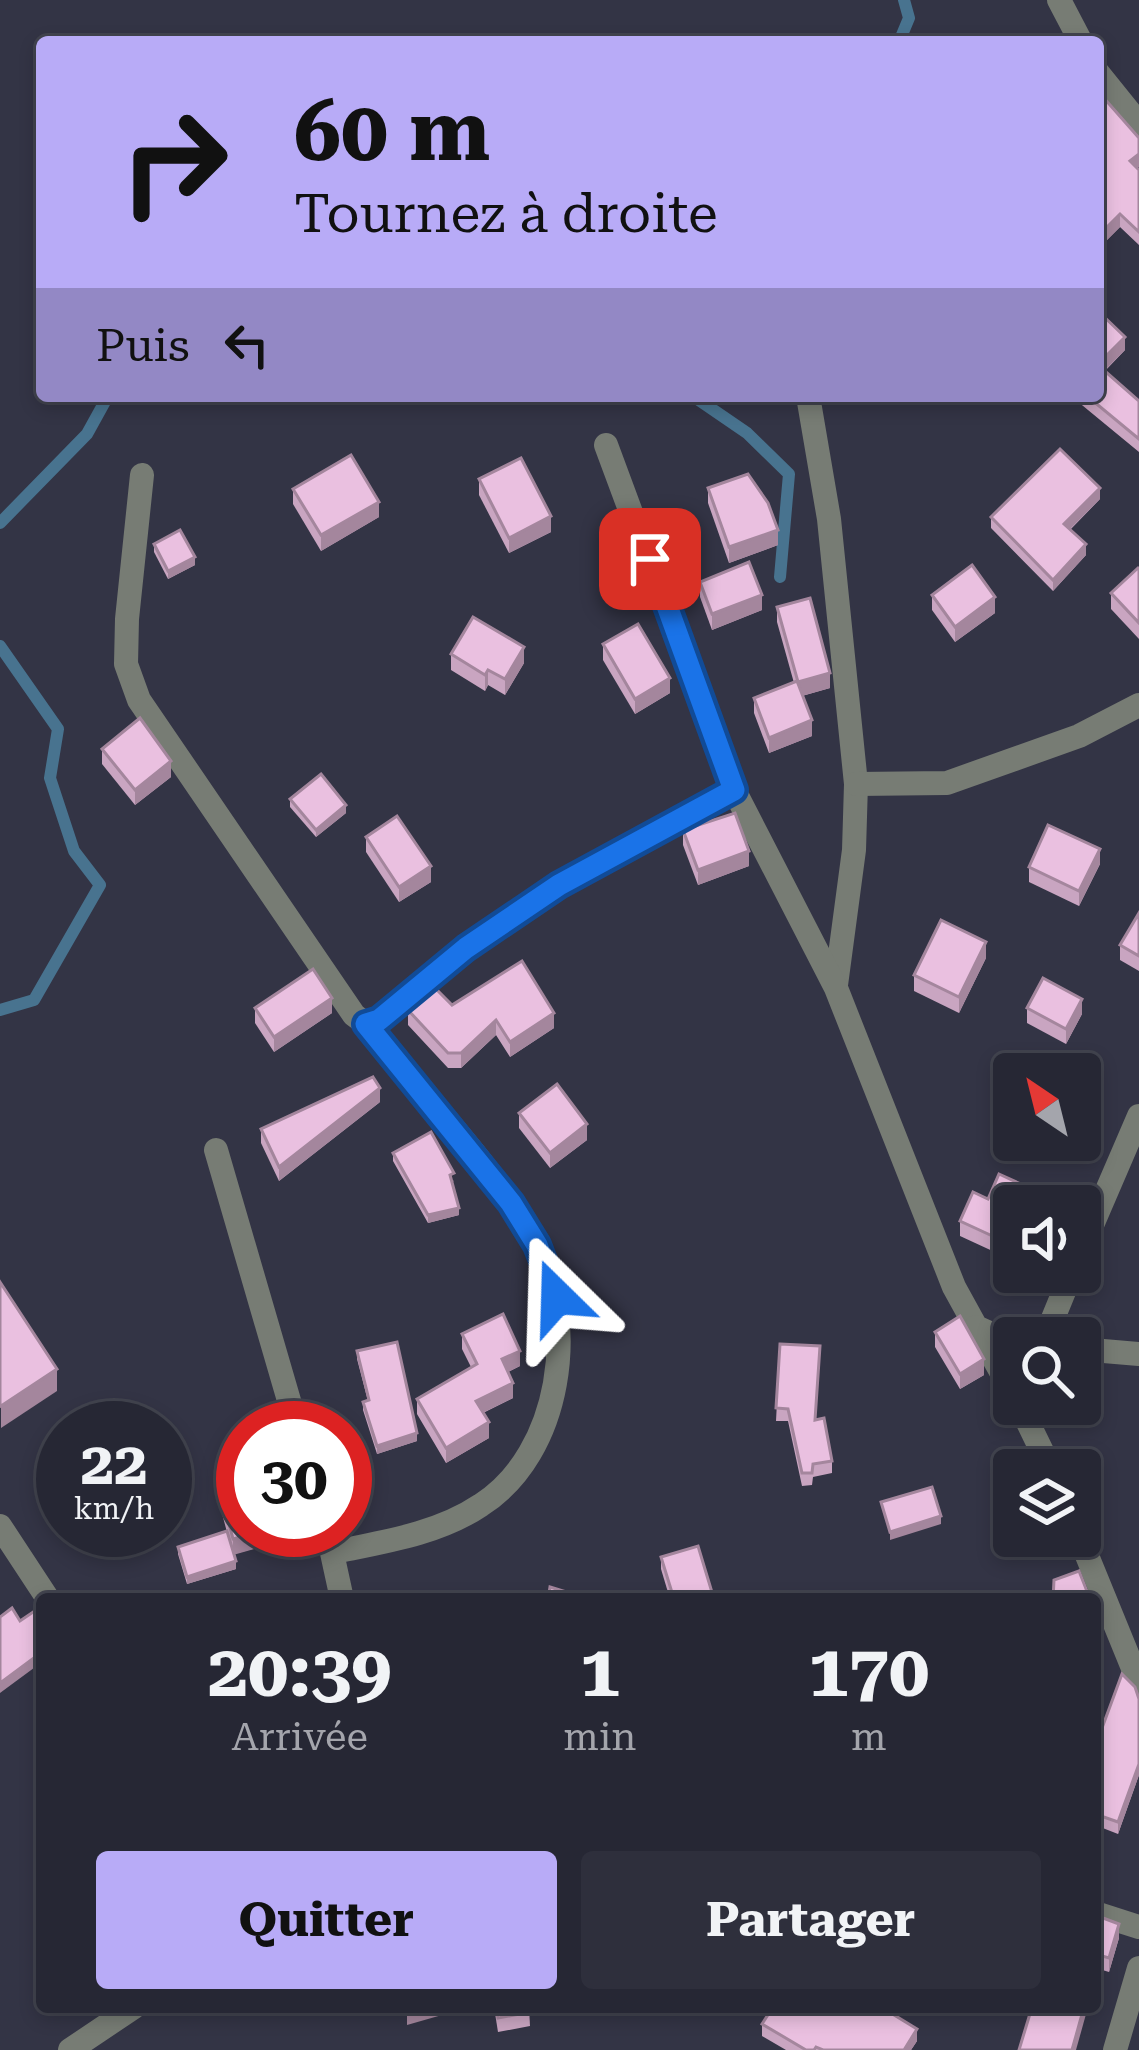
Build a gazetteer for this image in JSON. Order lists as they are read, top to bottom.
{
  "north": "top left",
  "page": {
    "turn": ["60 m", "Tournez à droite"],
    "then": "Puis",
    "speed": "22 km/h",
    "limit": "30",
    "eta": [
      "20:39",
      "Arrivée",
      "1",
      "min",
      "170",
      "m"
    ],
    "buttons": ["Quitter", "Partager"]
  }
}
